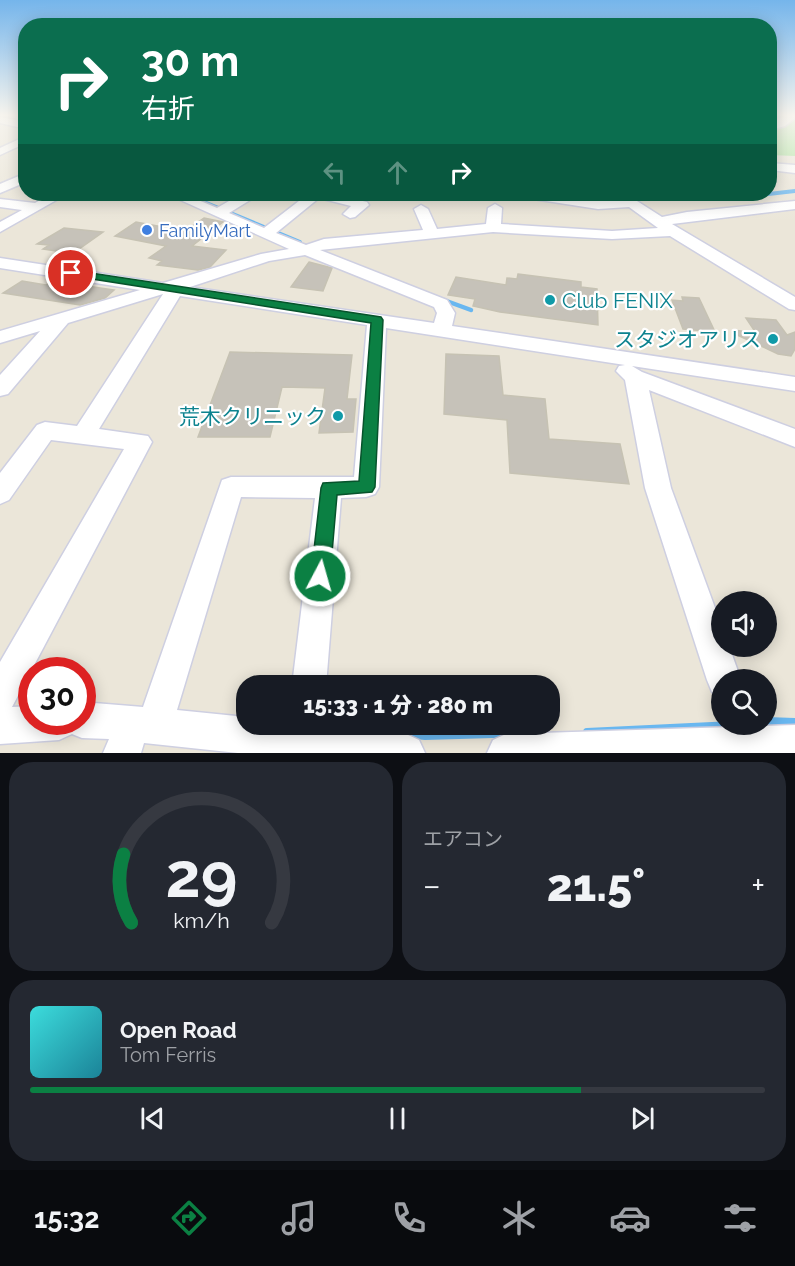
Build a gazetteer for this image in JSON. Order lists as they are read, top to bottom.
{
  "places": [
    "FamilyMart",
    "Club FENIX",
    "スタジオアリス",
    "荒木クリニック"
  ],
  "page": {
    "turn": ["30 m", "右折"],
    "limit": "30",
    "trip": "15:33 · 1 分 · 280 m",
    "tile": "エアコン",
    "heat": ["−", "21.5°", "+"],
    "song": ["Open Road", "Tom Ferris"],
    "tabs": "15:32",
    "gauge": ["29", "km/h"]
  }
}
